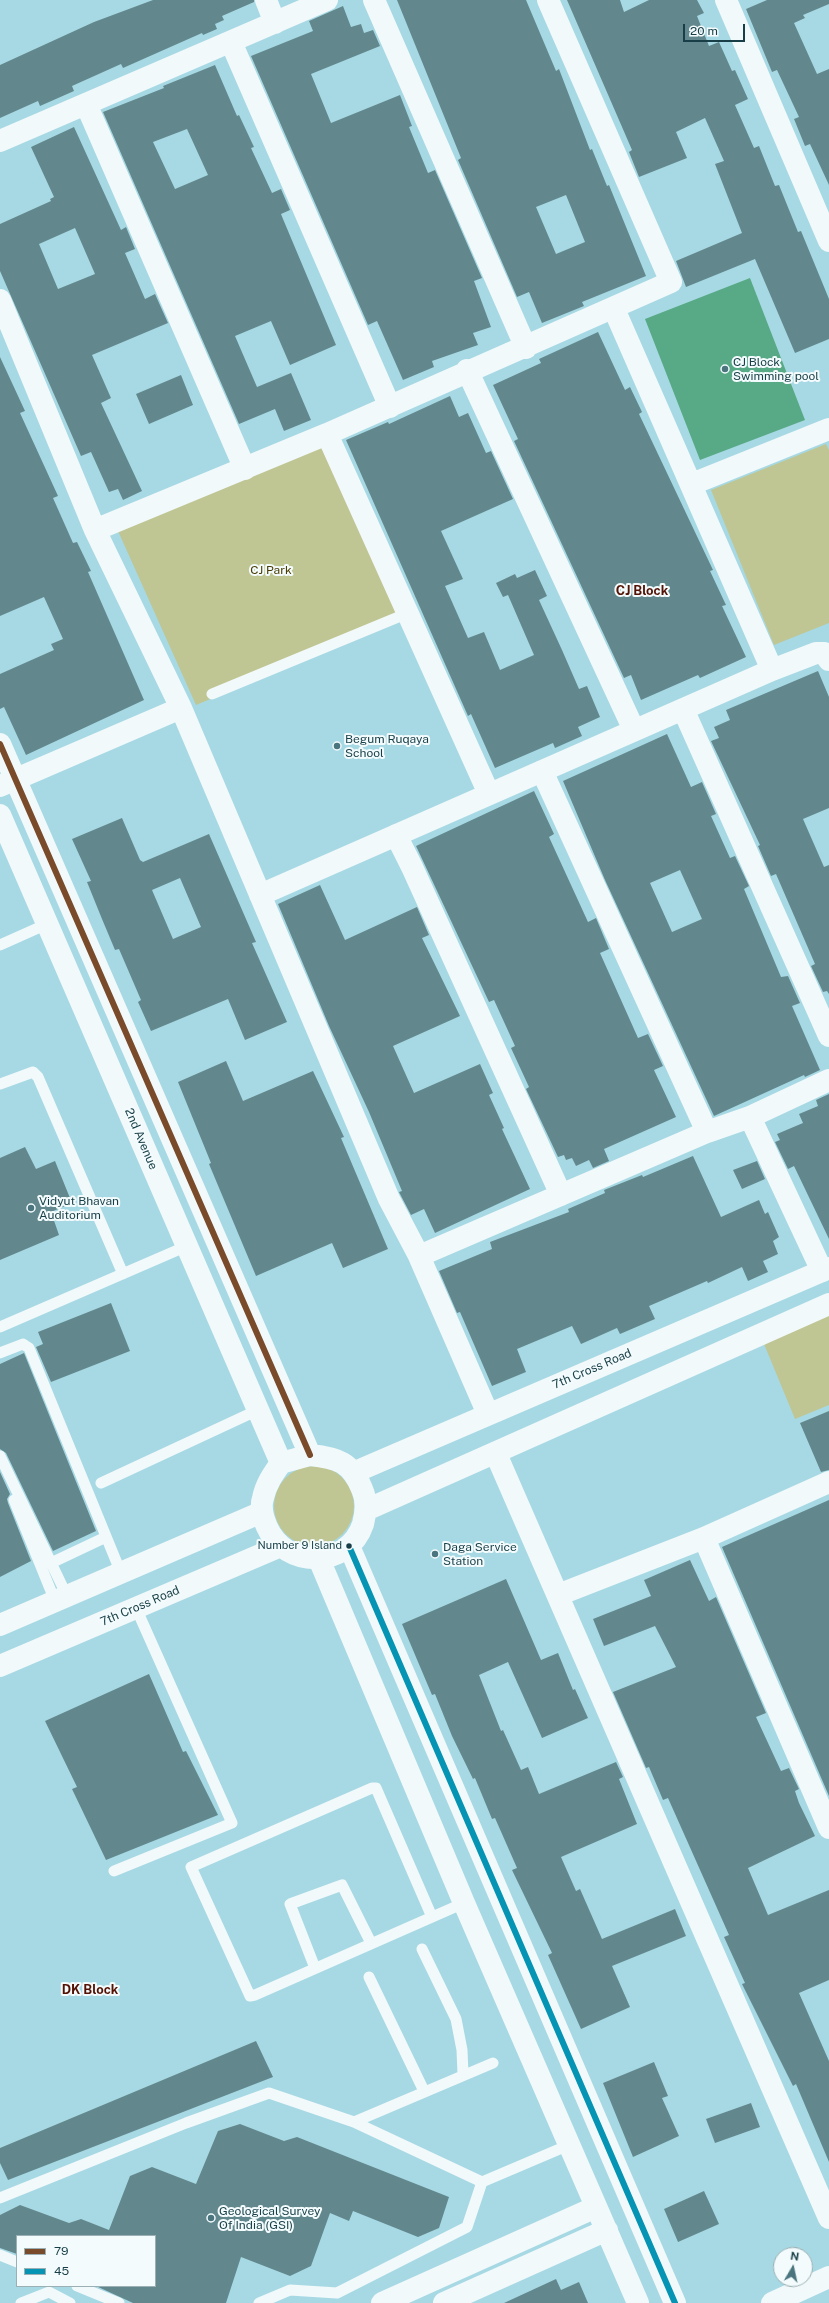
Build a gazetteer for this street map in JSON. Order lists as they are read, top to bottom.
{
  "streets": {
    "street": ["2nd Avenue", "7th Cross Road"]
  },
  "crossings": [
    ["2nd Avenue", "7th Cross Road"]
  ],
  "districts": ["CJ Block", "DK Block"],
  "parks": ["CJ Park"],
  "places": [
    "CJ Block Swimming pool",
    "Begum Ruqaya School",
    "Vidyut Bhavan Auditorium",
    "Number 9 Island",
    "Daga Service Station",
    "Geological Survey Of India (GSI)"
  ],
  "lines": ["transit line 79", "transit line 45"],
  "legend": ["79", "45"],
  "scale_bar": "20 m",
  "north": "top"
}
